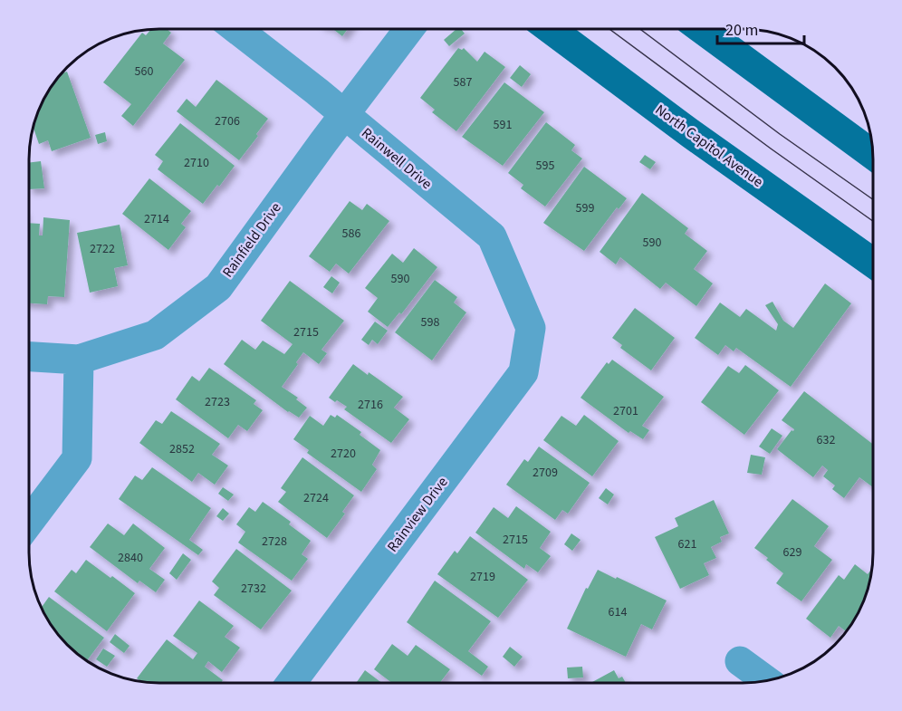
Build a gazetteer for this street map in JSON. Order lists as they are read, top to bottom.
{
  "streets": {
    "main road": ["North Capitol Avenue"],
    "street": ["Rainwell Drive", "Rainfield Drive", "Rainview Drive"]
  },
  "crossings": [
    ["Rainwell Drive", "Rainfield Drive"],
    ["Rainwell Drive", "Rainview Drive"]
  ],
  "house_numbers": [
    "560",
    "587",
    "2706",
    "591",
    "2710",
    "595",
    "599",
    "2714",
    "586",
    "590",
    "2722",
    "590",
    "598",
    "2715",
    "2723",
    "2716",
    "2701",
    "632",
    "2852",
    "2720",
    "2709",
    "2724",
    "2715",
    "2728",
    "621",
    "629",
    "2840",
    "2719",
    "2732",
    "614"
  ],
  "scale_bar": "20 m"
}
